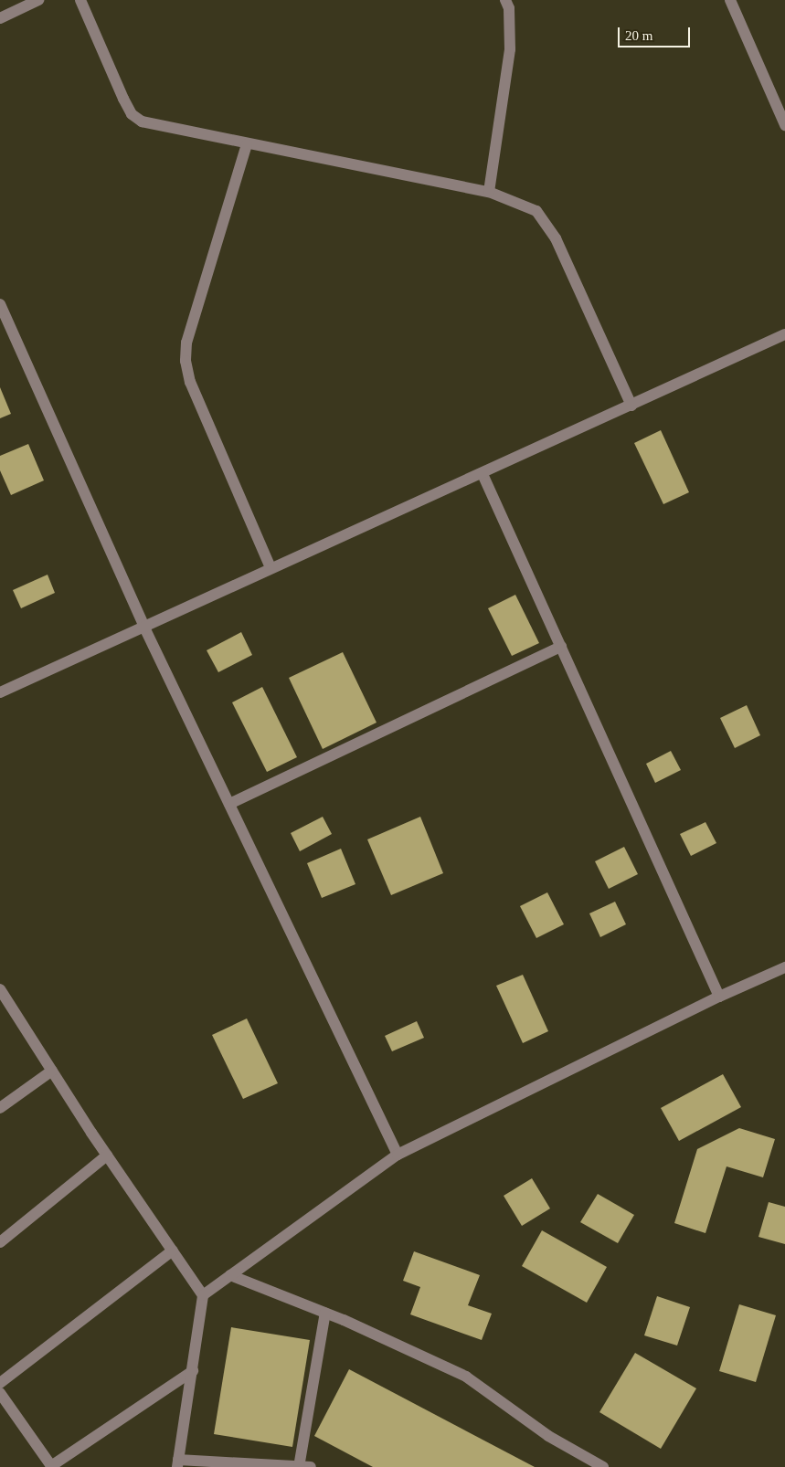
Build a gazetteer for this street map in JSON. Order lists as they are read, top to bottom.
{
  "scale_bar": "20 m"
}
